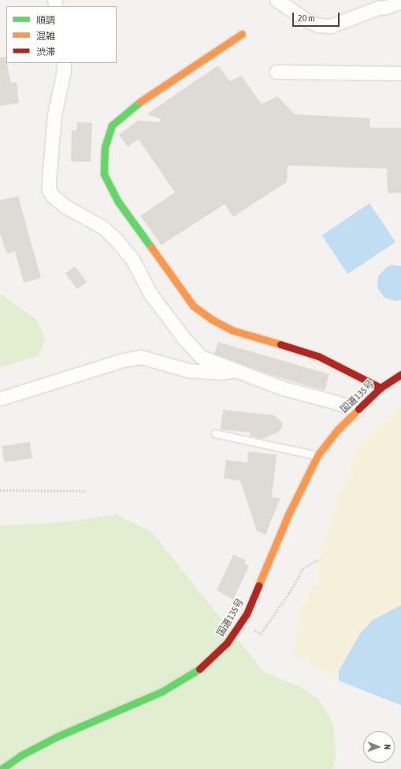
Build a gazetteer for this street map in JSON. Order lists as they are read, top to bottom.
{
  "streets": {
    "main road": ["国道135号"]
  },
  "legend": ["順調", "混雑", "渋滞"],
  "scale_bar": "20 m",
  "north": "right"
}
